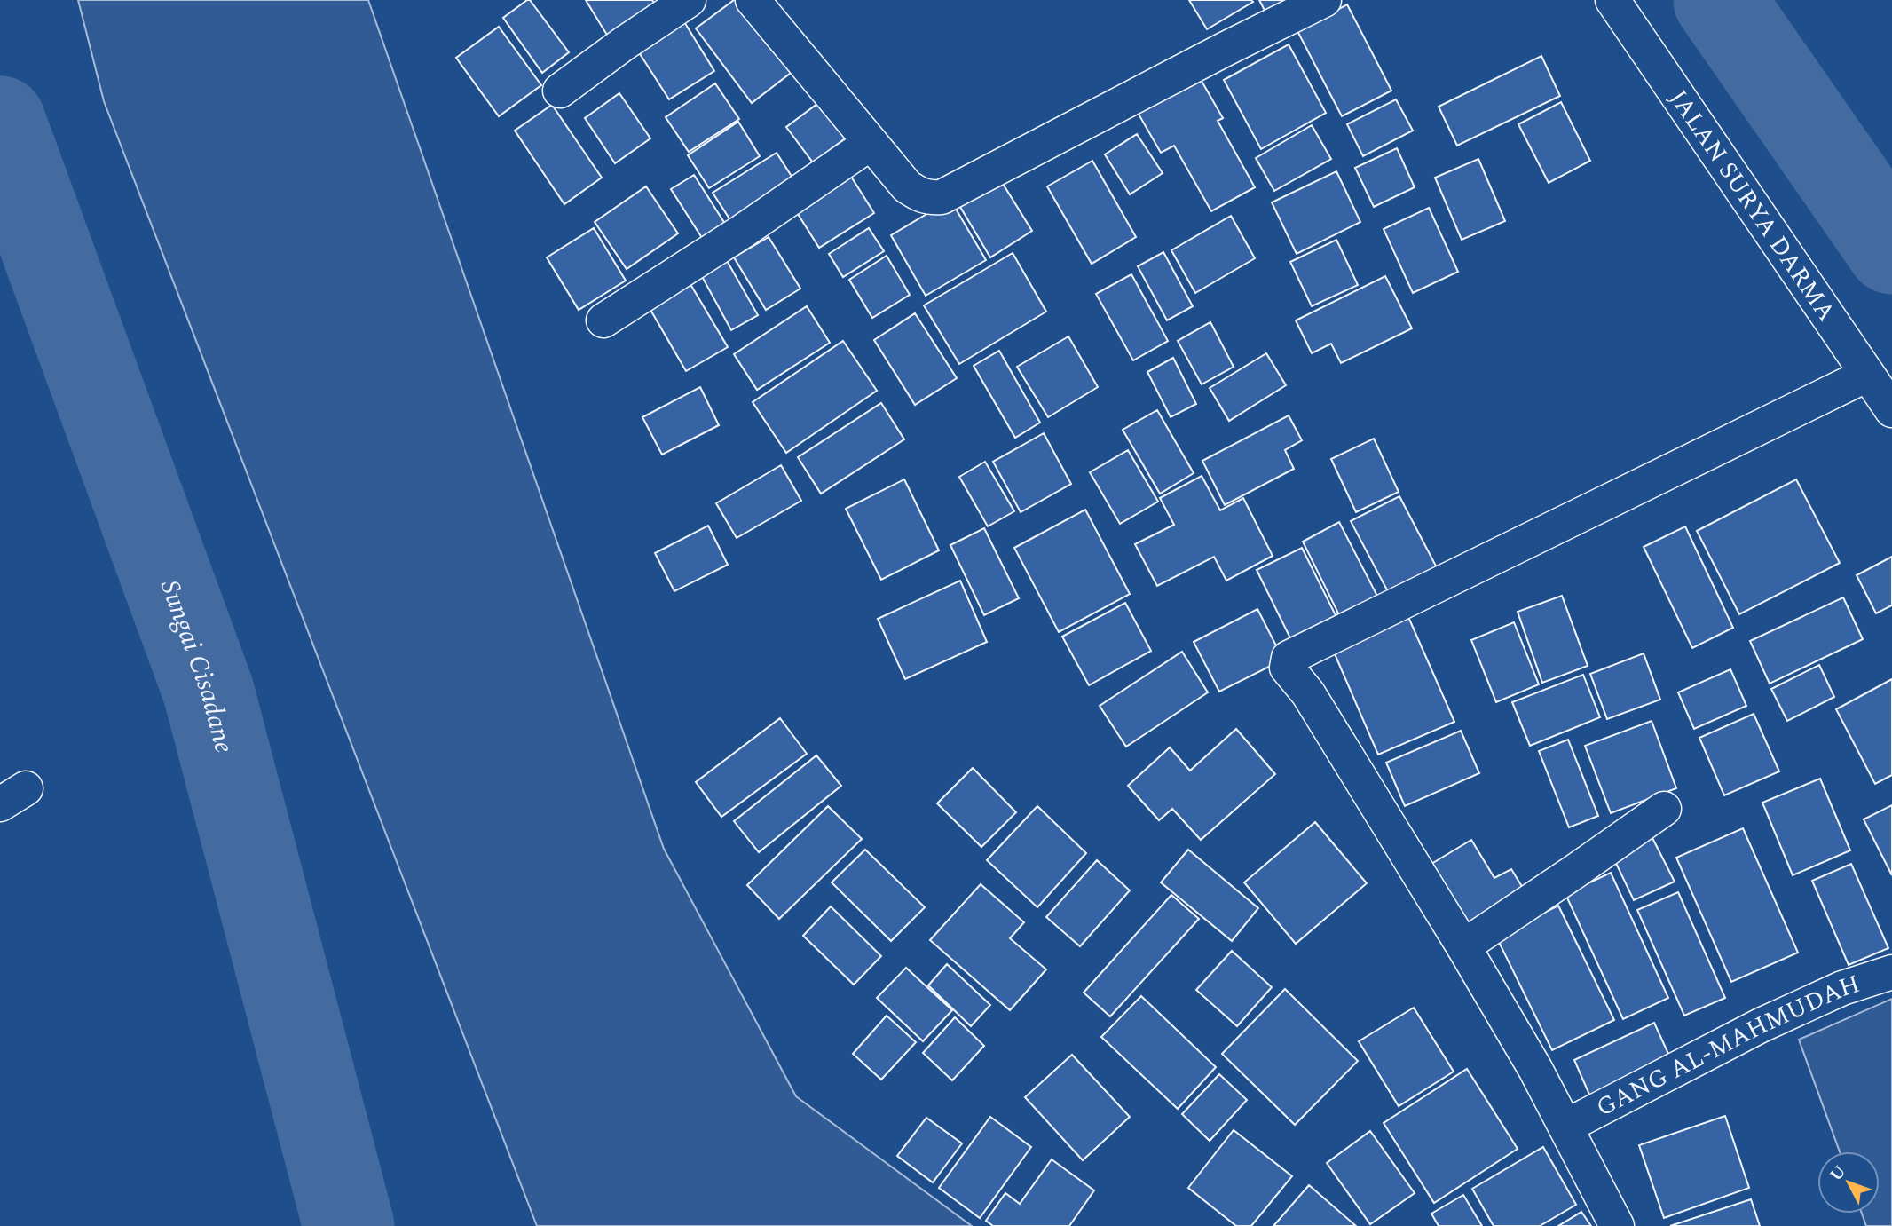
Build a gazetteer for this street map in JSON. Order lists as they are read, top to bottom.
{
  "streets": {
    "street": ["JALAN SURYA DARMA", "GANG AL-MAHMUDAH"]
  },
  "water": ["Sungai Cisadane"],
  "north": "top left"
}
